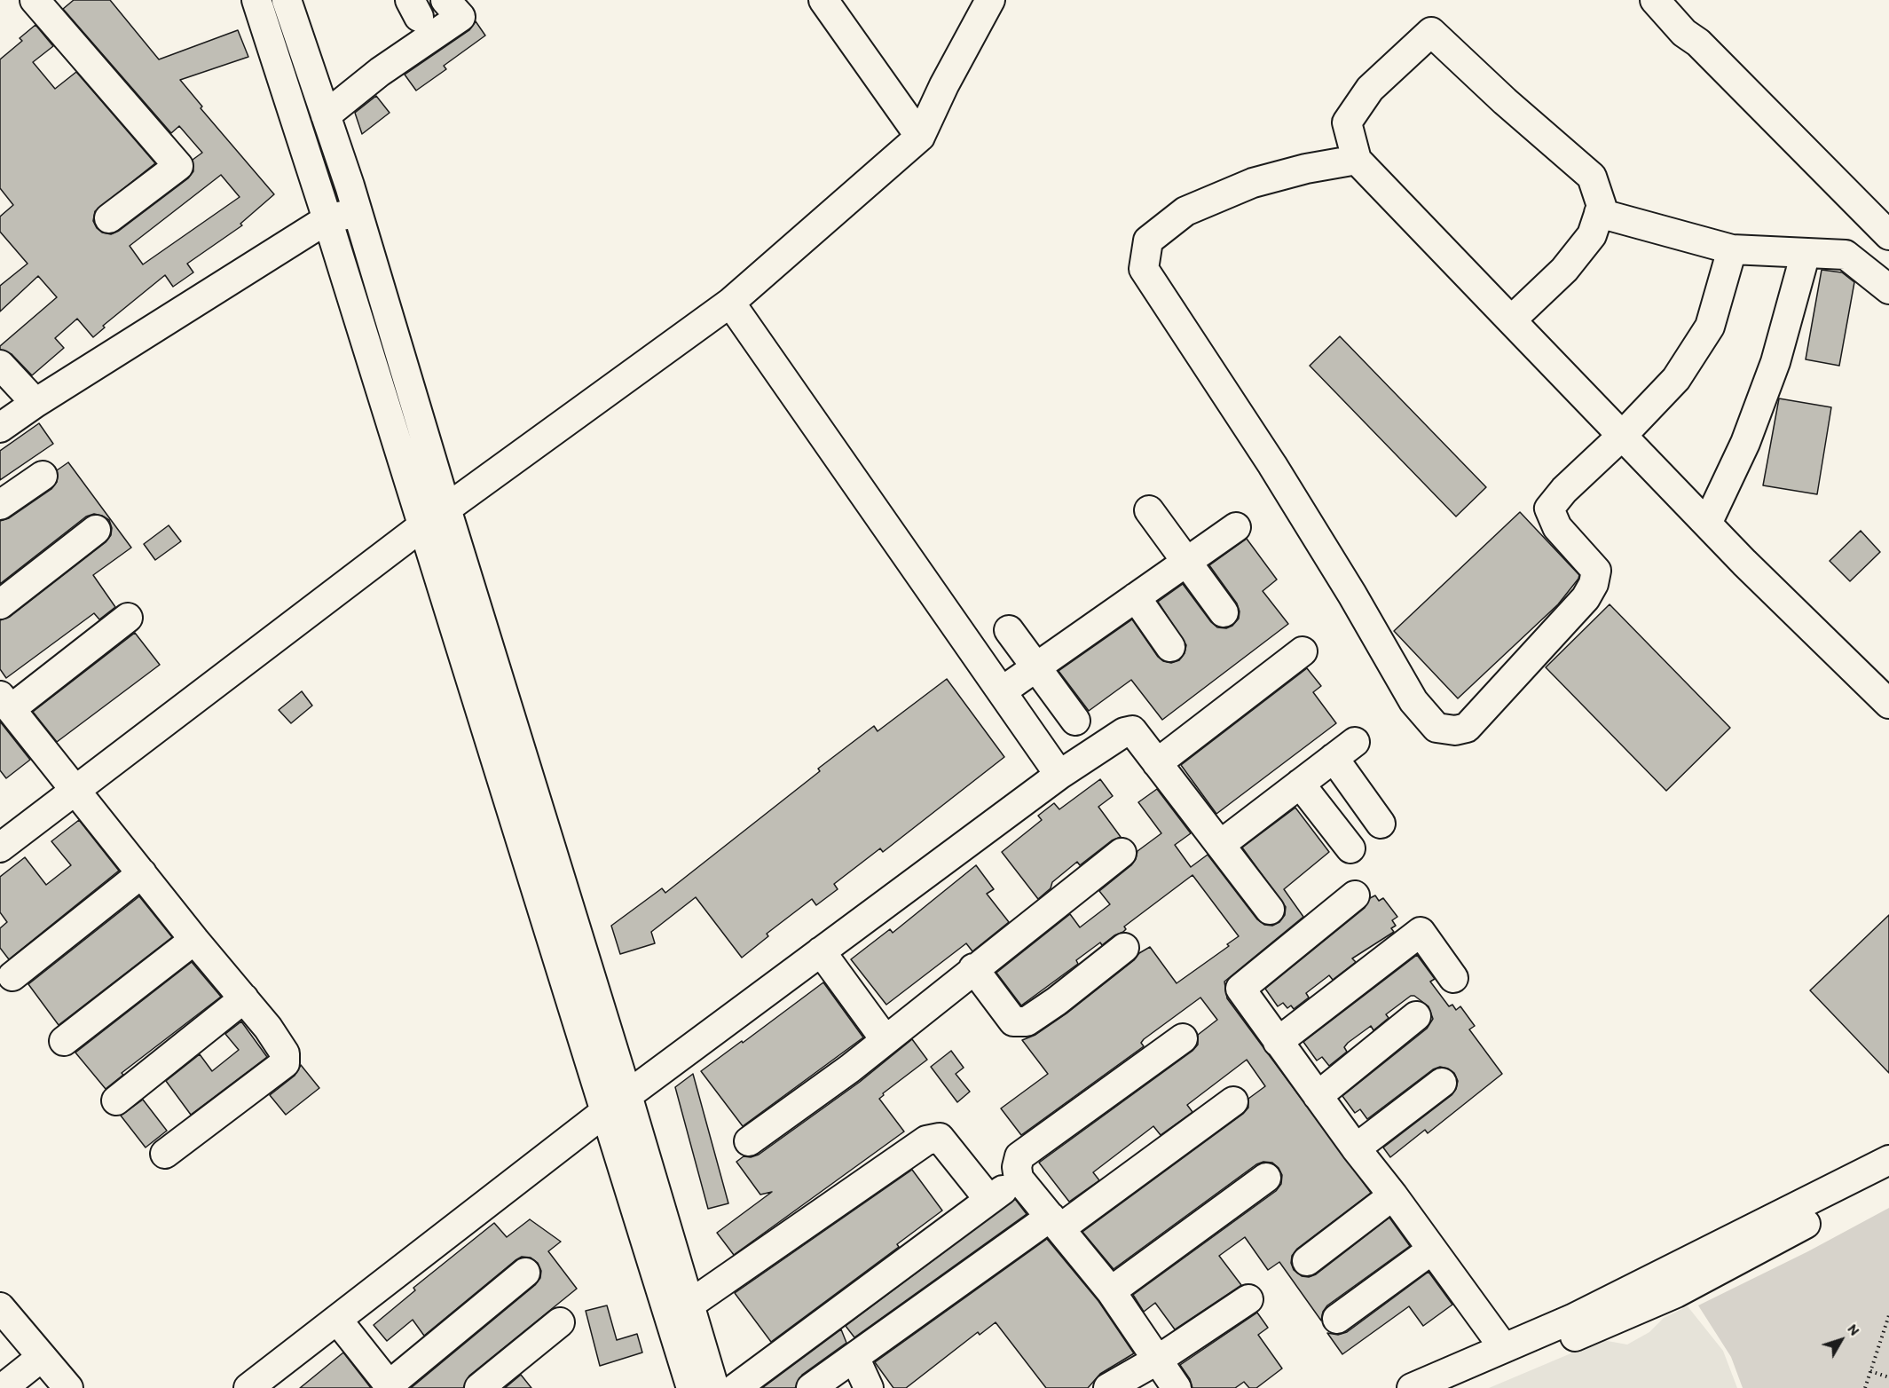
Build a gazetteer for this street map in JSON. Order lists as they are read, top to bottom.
{
  "north": "top right"
}
